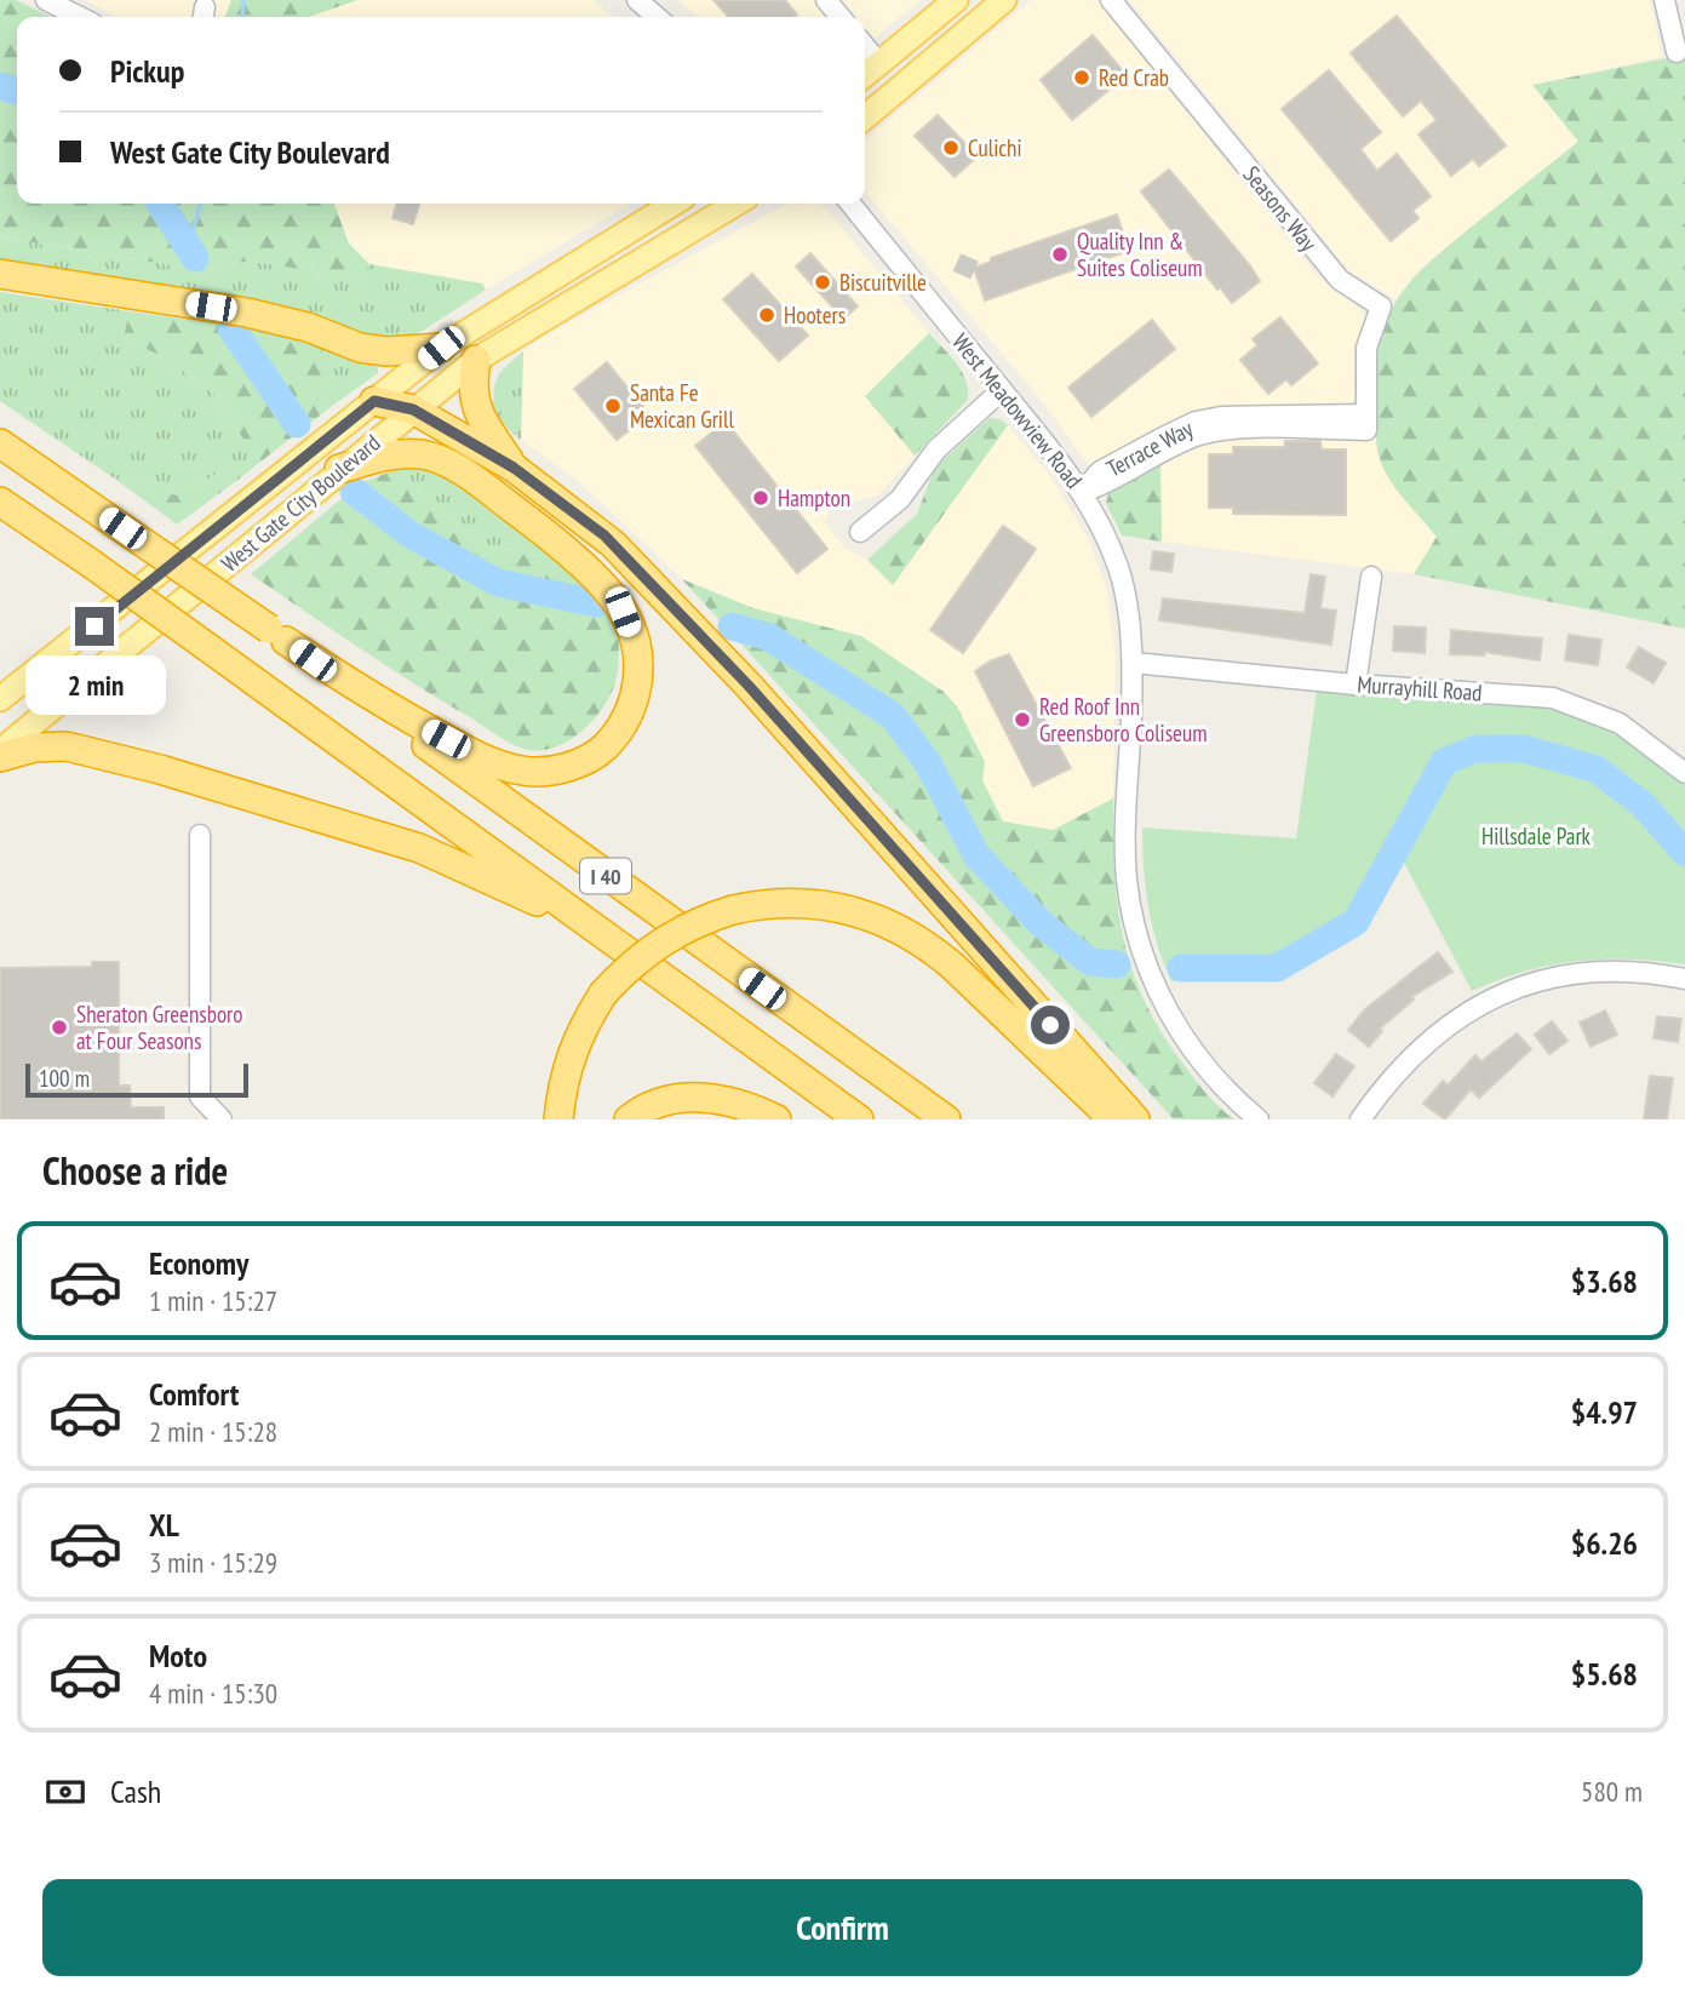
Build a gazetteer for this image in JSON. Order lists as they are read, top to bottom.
{
  "streets": {
    "highway": ["I 40"],
    "main road": ["West Gate City Boulevard"],
    "street": [
      "Seasons Way",
      "West Meadowview Road",
      "Terrace Way",
      "Murrayhill Road"
    ]
  },
  "crossings": [
    ["Seasons Way", "Terrace Way"],
    ["West Meadowview Road", "Terrace Way"],
    ["West Meadowview Road", "Murrayhill Road"]
  ],
  "parks": ["Hillsdale Park"],
  "places": [
    "Red Crab",
    "Culichi",
    "Quality Inn & Suites Coliseum",
    "Biscuitville",
    "Hooters",
    "Santa Fe Mexican Grill",
    "Hampton",
    "Red Roof Inn Greensboro Coliseum",
    "Sheraton Greensboro at Four Seasons"
  ],
  "scale_bar": "100 m",
  "page": {
    "banner": ["Pickup", "West Gate City Boulevard"],
    "bubble": "2 min",
    "scale": "100 m",
    "heading": "Choose a ride",
    "list": [
      {
        "name": "Economy",
        "note": "1 min · 15:27",
        "value": "$3.68"
      },
      {
        "name": "Comfort",
        "note": "2 min · 15:28",
        "value": "$4.97"
      },
      {
        "name": "XL",
        "note": "3 min · 15:29",
        "value": "$6.26"
      },
      {
        "name": "Moto",
        "note": "4 min · 15:30",
        "value": "$5.68"
      }
    ],
    "pay": ["Cash", "580 m"],
    "buttons": "Confirm"
  }
}
